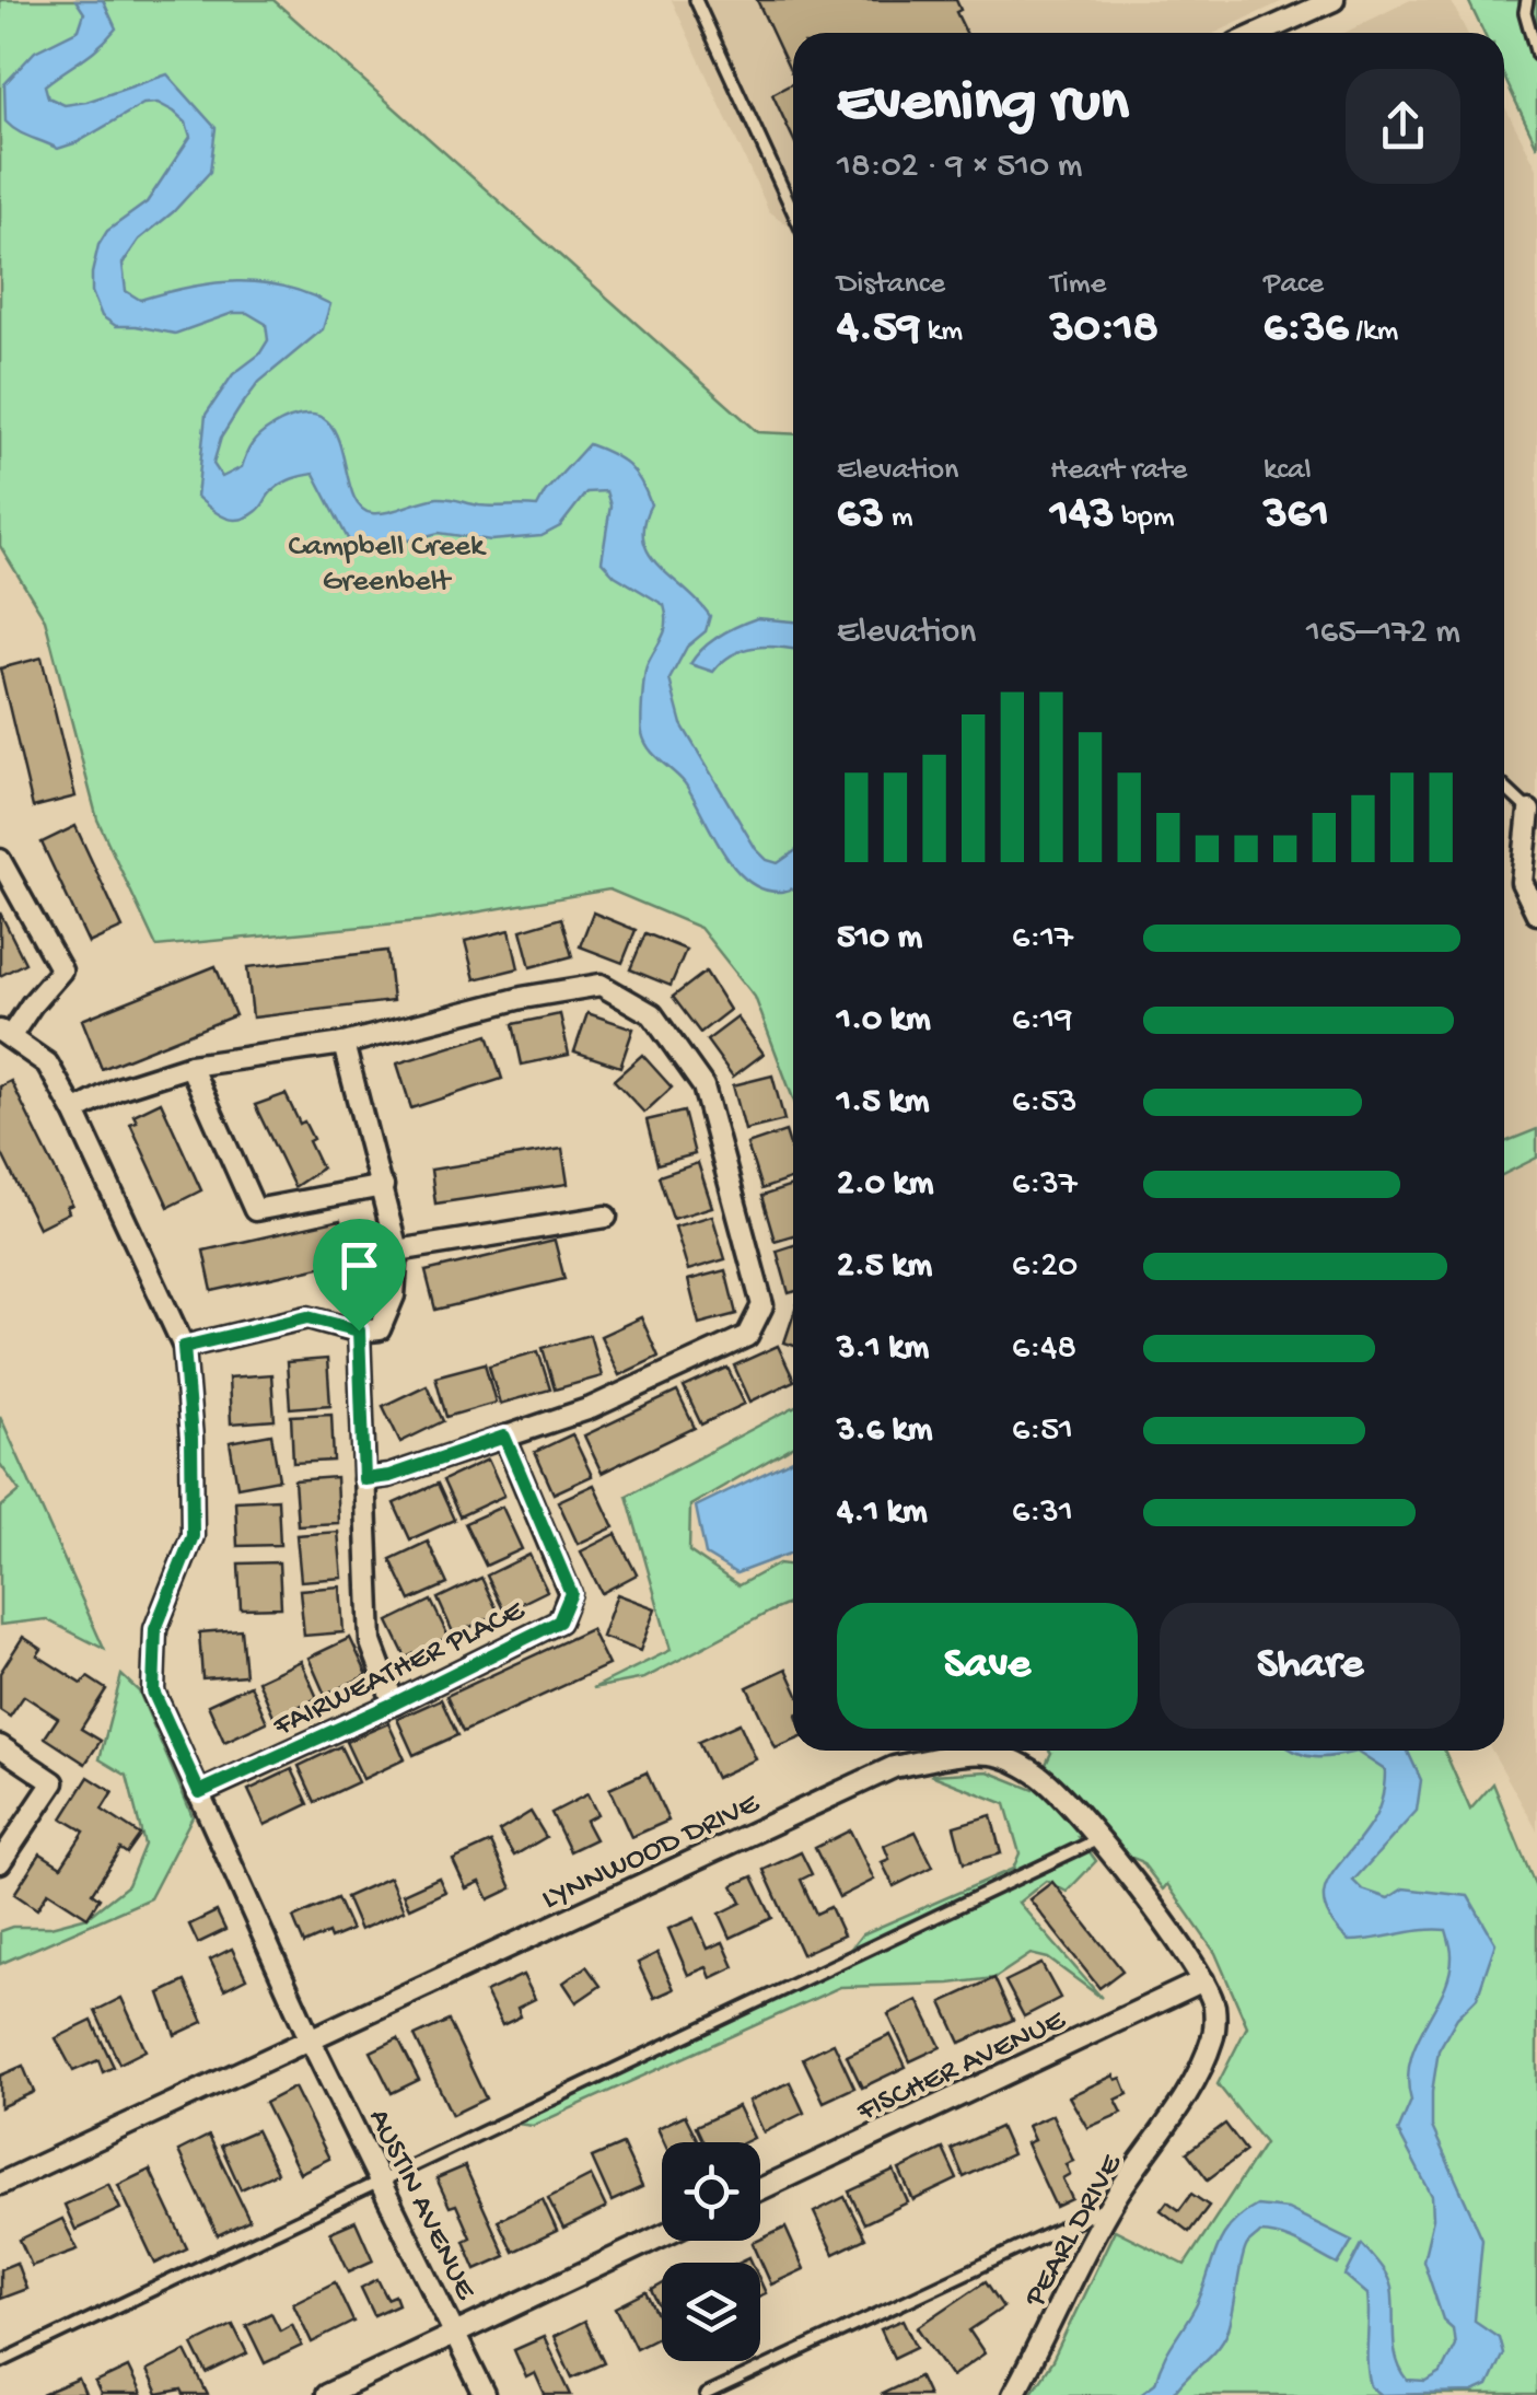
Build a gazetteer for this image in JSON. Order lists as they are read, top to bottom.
{
  "streets": {
    "street": [
      "FAIRWEATHER PLACE",
      "LYNNWOOD DRIVE",
      "FISCHER AVENUE",
      "AUSTIN AVENUE",
      "PEARL DRIVE"
    ]
  },
  "crossings": [
    ["FAIRWEATHER PLACE", "AUSTIN AVENUE"],
    ["LYNNWOOD DRIVE", "FISCHER AVENUE"],
    ["LYNNWOOD DRIVE", "AUSTIN AVENUE"],
    ["LYNNWOOD DRIVE", "PEARL DRIVE"]
  ],
  "parks": ["Campbell Creek Greenbelt"],
  "page": {
    "heading": ["Evening run", "18:02 · 9 × 510 m"],
    "stats": [
      ["Distance", "4.59 km"],
      ["Time", "30:18"],
      ["Pace", "6:36 /km"],
      ["Elevation", "63 m"],
      ["Heart rate", "143 bpm"],
      ["kcal", "361"]
    ],
    "chart": ["Elevation", "165–172 m"],
    "list": [
      {
        "name": "510 m",
        "note": "6:17"
      },
      {
        "name": "1.0 km",
        "note": "6:19"
      },
      {
        "name": "1.5 km",
        "note": "6:53"
      },
      {
        "name": "2.0 km",
        "note": "6:37"
      },
      {
        "name": "2.5 km",
        "note": "6:20"
      },
      {
        "name": "3.1 km",
        "note": "6:48"
      },
      {
        "name": "3.6 km",
        "note": "6:51"
      },
      {
        "name": "4.1 km",
        "note": "6:31"
      }
    ],
    "buttons": ["Save", "Share"]
  }
}
